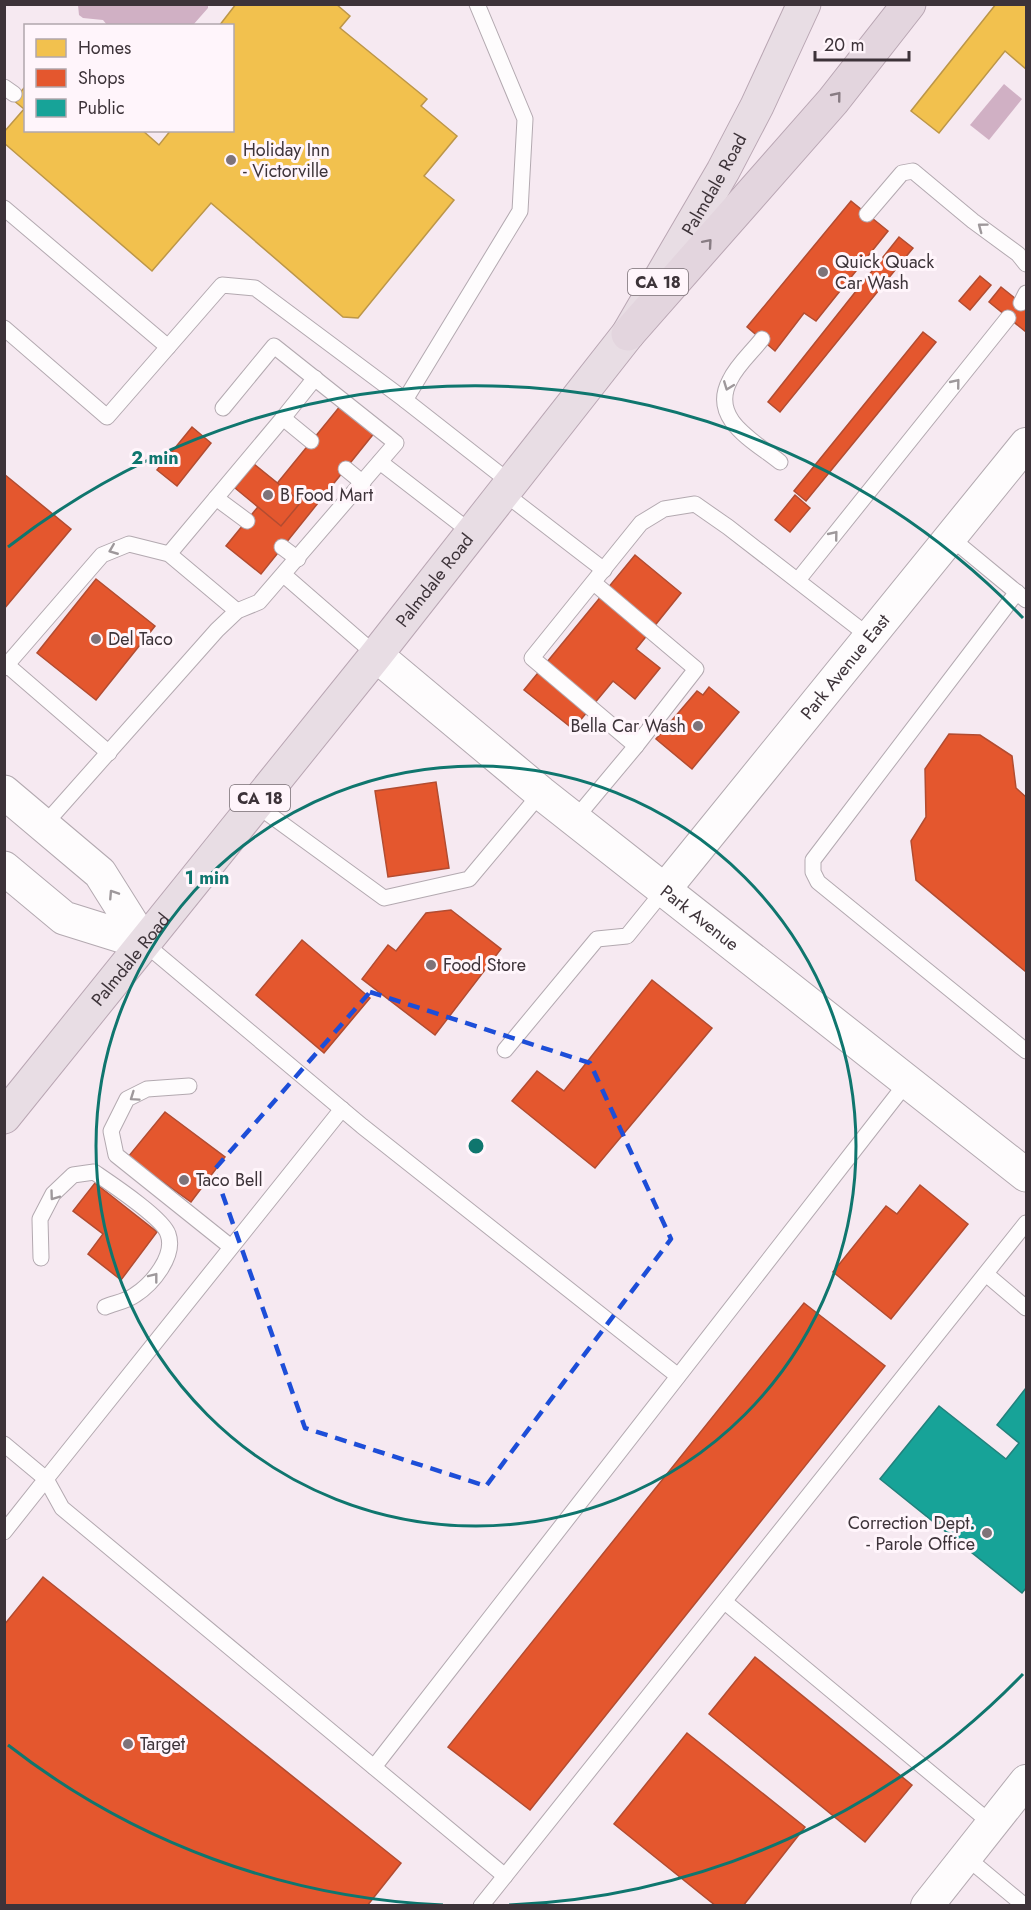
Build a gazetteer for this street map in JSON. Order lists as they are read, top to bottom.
{
  "streets": {
    "highway": ["Palmdale Road", "CA 18"],
    "street": ["Park Avenue East", "Park Avenue"]
  },
  "crossings": [
    ["Palmdale Road", "Park Avenue"],
    ["Park Avenue East", "Park Avenue"]
  ],
  "places": [
    "Holiday Inn - Victorville",
    "Quick Quack Car Wash",
    "B Food Mart",
    "Del Taco",
    "Bella Car Wash",
    "Food Store",
    "Taco Bell",
    "Correction Dept. - Parole Office",
    "Target"
  ],
  "legend": ["Homes", "Shops", "Public"],
  "scale_bar": "20 m",
  "rings": ["2 min", "1 min"]
}
